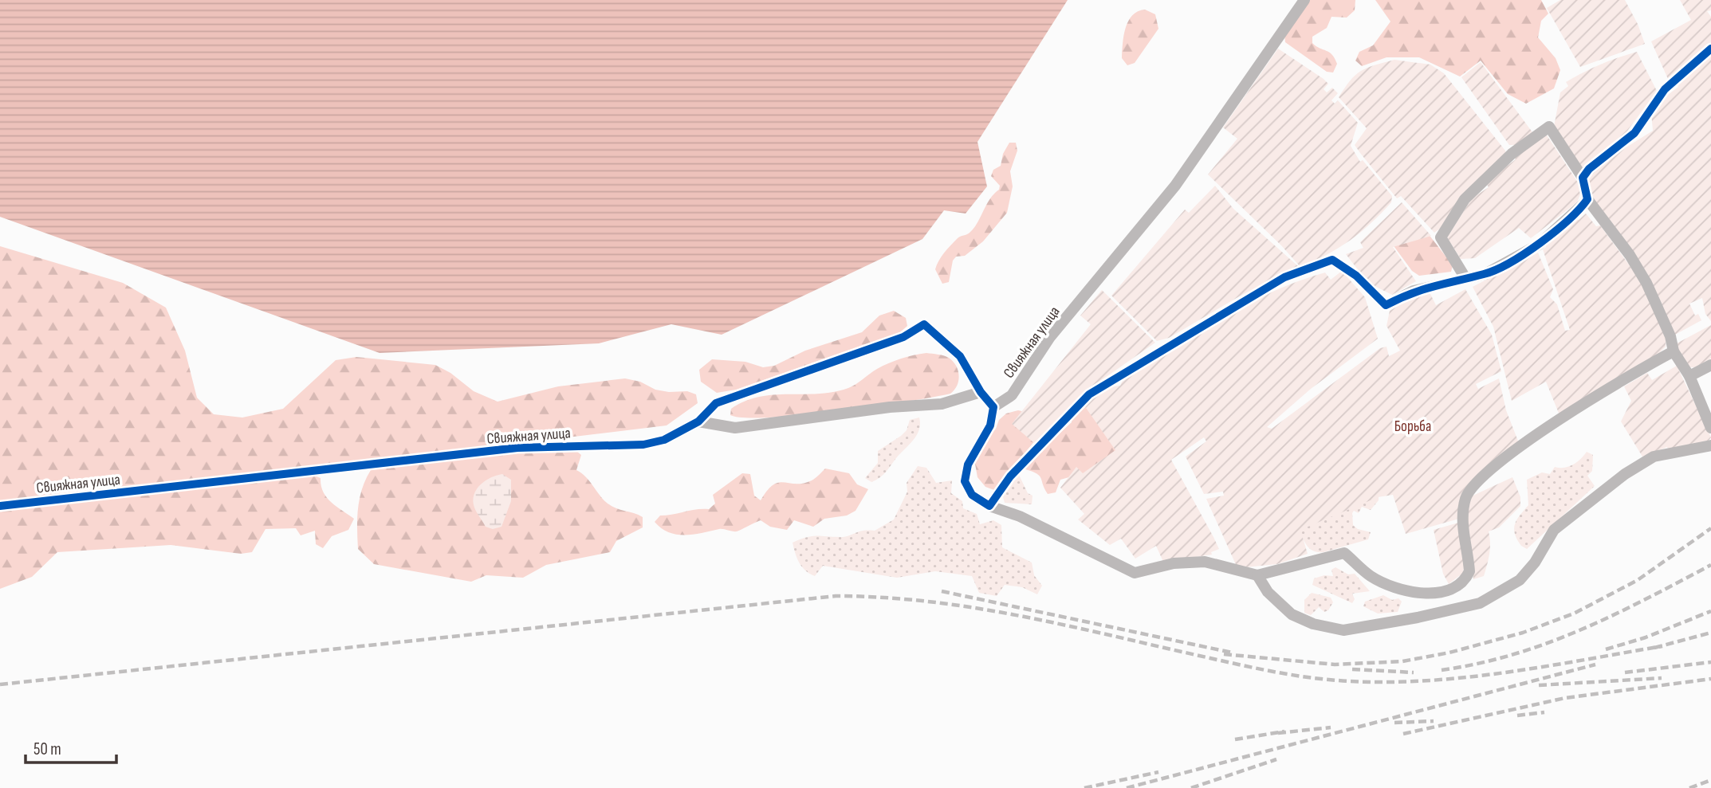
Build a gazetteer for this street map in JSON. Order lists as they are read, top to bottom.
{
  "streets": {
    "street": ["Свияжная улица"]
  },
  "parks": ["Борьба"],
  "scale_bar": "50 m"
}
